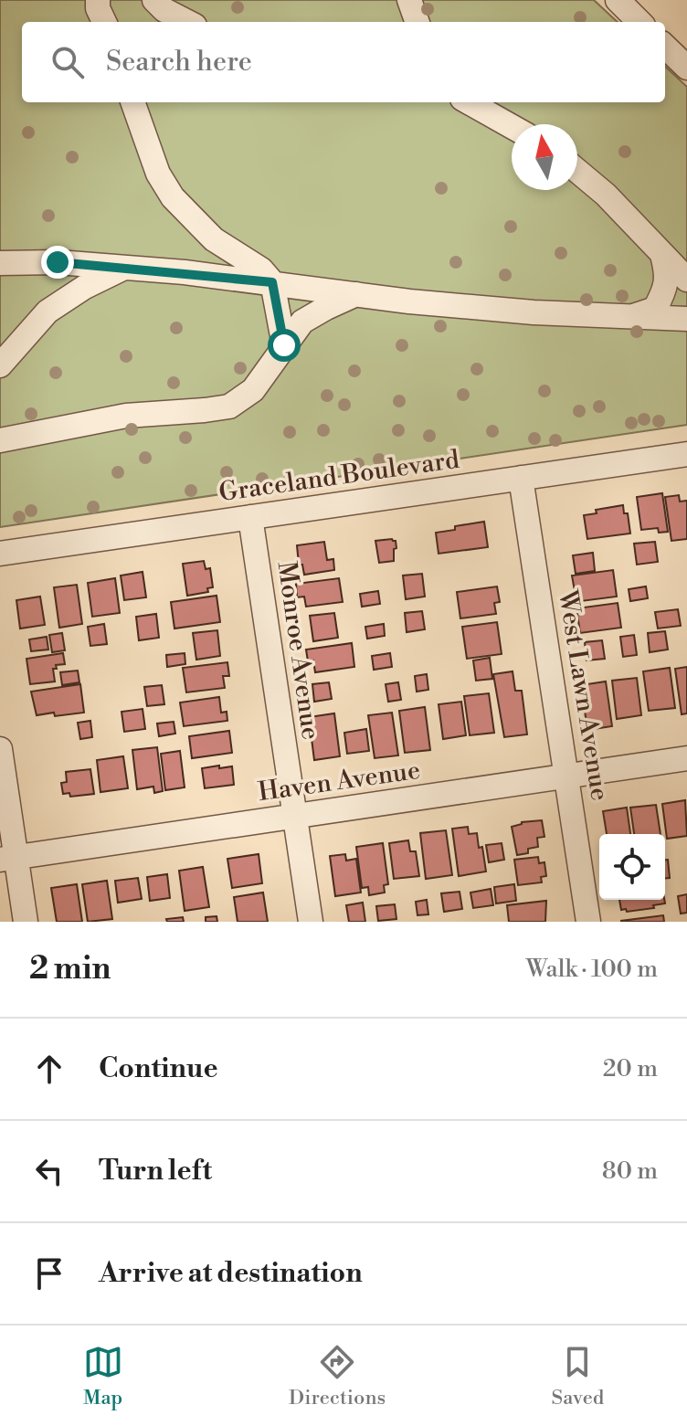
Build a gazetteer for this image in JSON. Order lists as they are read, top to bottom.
{
  "streets": {
    "street": [
      "Graceland Boulevard",
      "Monroe Avenue",
      "West Lawn Avenue",
      "Haven Avenue"
    ]
  },
  "crossings": [
    ["Graceland Boulevard", "Monroe Avenue"],
    ["Graceland Boulevard", "West Lawn Avenue"],
    ["Monroe Avenue", "Haven Avenue"],
    ["West Lawn Avenue", "Haven Avenue"]
  ],
  "north": "top",
  "page": {
    "search": "Search here",
    "heading": ["2 min", "Walk · 100 m"],
    "list": [
      ["Continue", "20 m"],
      ["Turn left", "80 m"],
      "Arrive at destination"
    ],
    "nav": ["Map", "Directions", "Saved"]
  }
}
